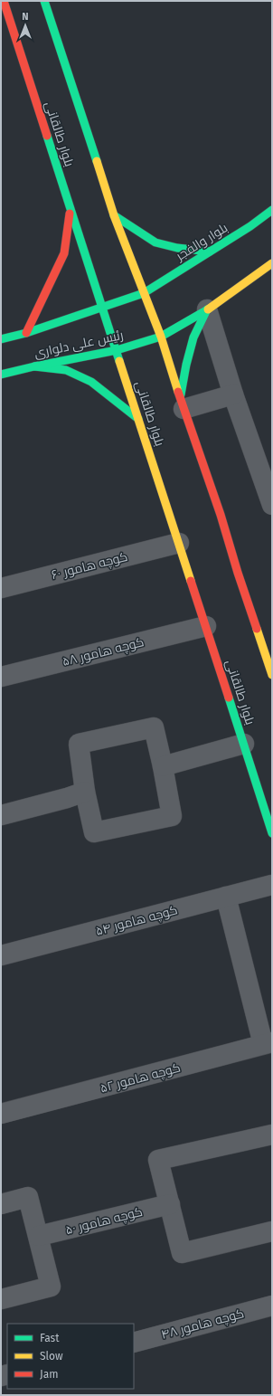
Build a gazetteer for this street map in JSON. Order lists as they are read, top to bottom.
{
  "streets": {
    "main road": ["بلوار طالقانی", "بلوار والفجر", "رئیس علی دلواری"],
    "street": [
      "کوچه هامور ۶۰",
      "کوچه هامور ۵۸",
      "کوچه هامور ۵۴",
      "کوچه هامور ۵۲",
      "کوچه هامور ۵۰",
      "کوچه هامور ۴۸"
    ]
  },
  "crossings": [
    ["بلوار طالقانی", "بلوار والفجر"],
    ["بلوار طالقانی", "رئیس علی دلواری"],
    ["بلوار طالقانی", "کوچه هامور ۶۰"],
    ["بلوار طالقانی", "کوچه هامور ۵۸"],
    ["بلوار والفجر", "رئیس علی دلواری"]
  ],
  "legend": ["Fast", "Slow", "Jam"],
  "north": "top"
}
